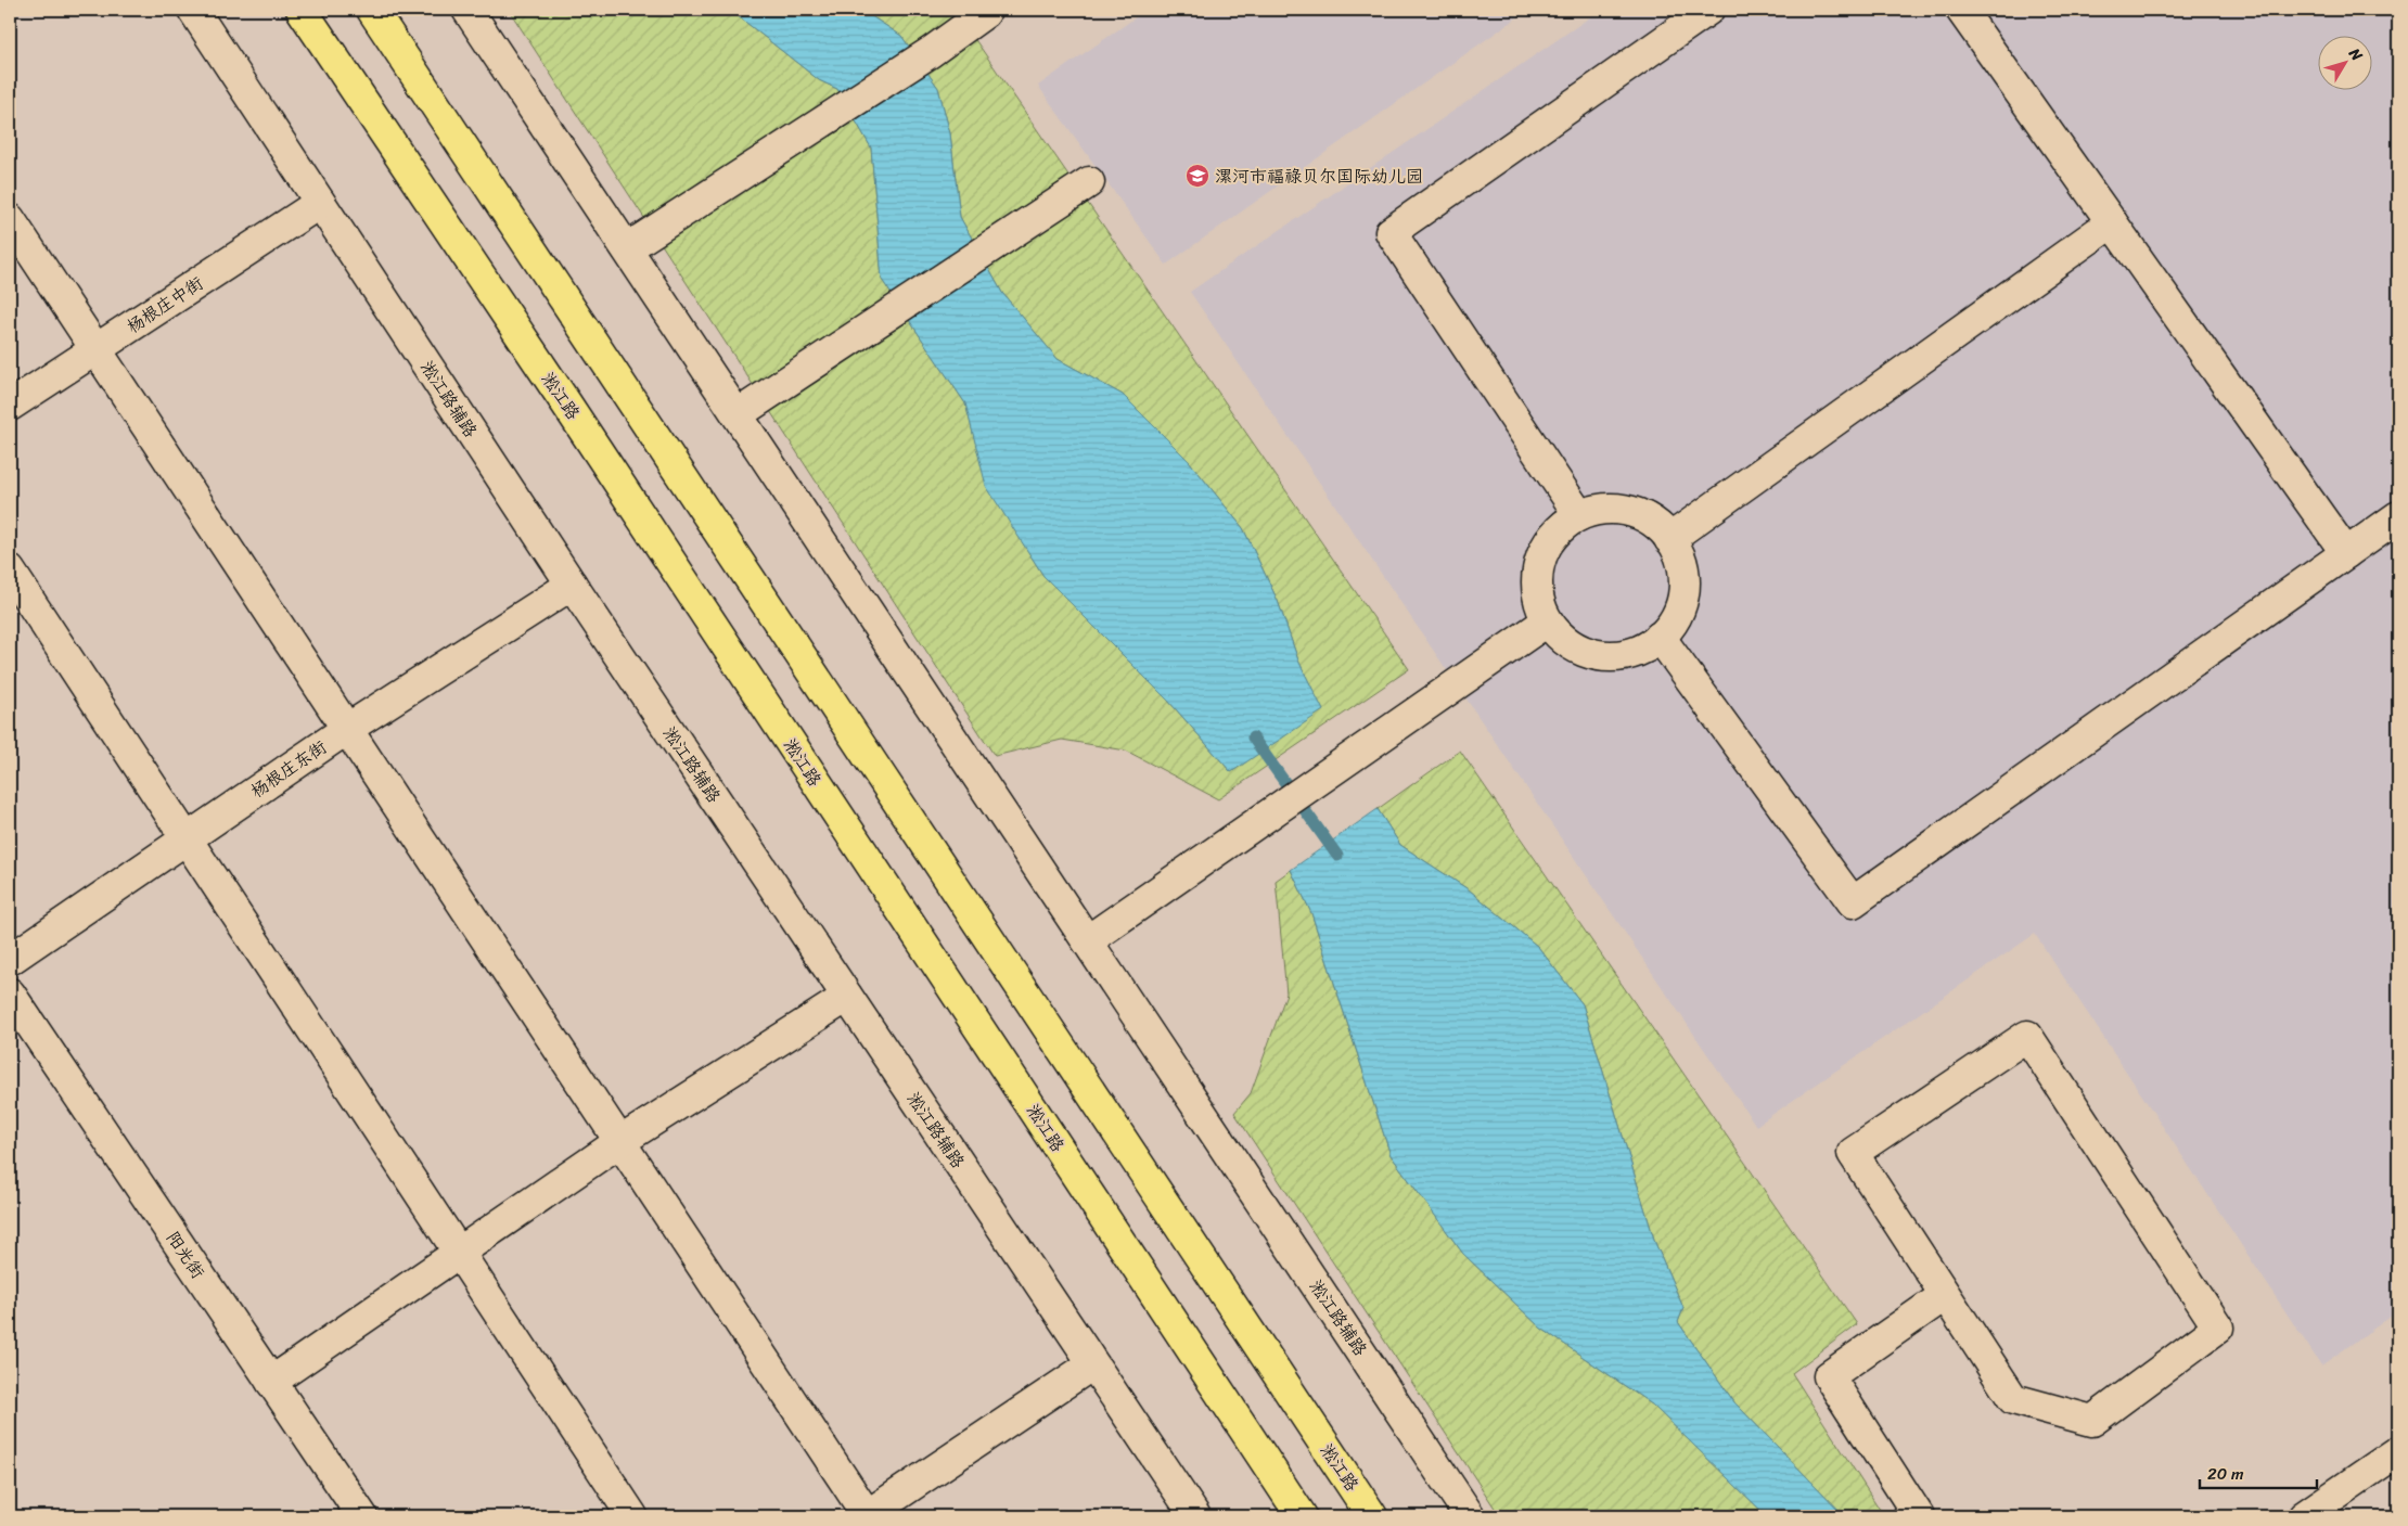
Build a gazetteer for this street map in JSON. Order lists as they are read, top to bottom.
{
  "streets": {
    "main road": ["淞江路"],
    "street": [
      "杨根庄中街",
      "淞江路辅路",
      "杨根庄东街",
      "阳光街"
    ]
  },
  "crossings": [
    ["杨根庄中街", "淞江路辅路"],
    ["淞江路辅路", "杨根庄东街"]
  ],
  "places": {
    "school or university": ["漯河市福禄贝尔国际幼儿园"]
  },
  "scale_bar": "20 m",
  "north": "top right"
}
